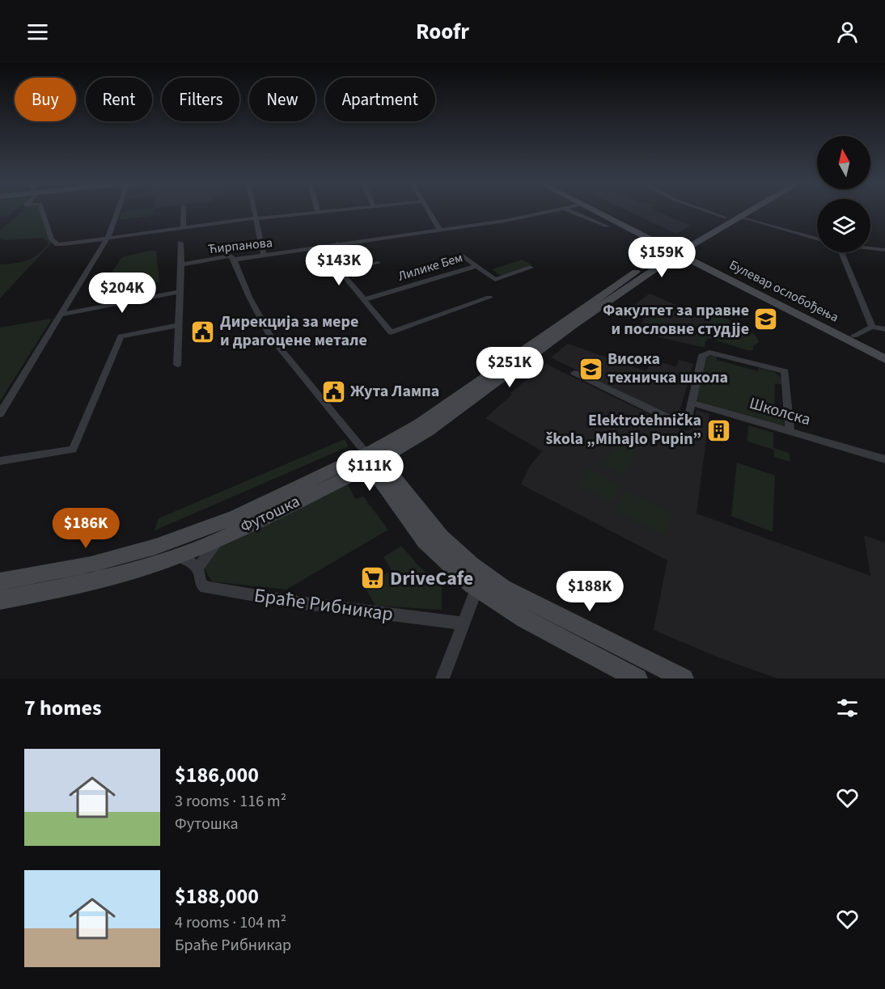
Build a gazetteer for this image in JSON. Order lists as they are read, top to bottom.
{
  "streets": {
    "main road": ["Булевар ослобођења", "Футошка"],
    "street": [
      "Ћирпанова",
      "Лилике Бем",
      "Школска",
      "Браће Рибникар"
    ]
  },
  "crossings": [
    ["Булевар ослобођења", "Футошка"]
  ],
  "places": {
    "school or university": ["Факултет за правне и пословне студјје", "Висока техничка школа"],
    "public building": ["Дирекција за мере и драгоцене метале", "Жута Лампа"],
    "building": ["Elektrotehnička škola „Mihajlo Pupin”"],
    "supermarket": ["DriveCafe"]
  },
  "north": "top",
  "page": {
    "header": "Roofr",
    "chip": [
      "Buy",
      "Rent",
      "Filters",
      "New",
      "Apartment"
    ],
    "price": [
      "$159K",
      "$143K",
      "$204K",
      "$251K",
      "$111K",
      "$186K",
      "$188K"
    ],
    "heading": "7 homes",
    "list": [
      {
        "name": "$186,000",
        "note": "3 rooms · 116 m² · Футошка"
      },
      {
        "name": "$188,000",
        "note": "4 rooms · 104 m² · Браће Рибникар"
      }
    ]
  }
}
